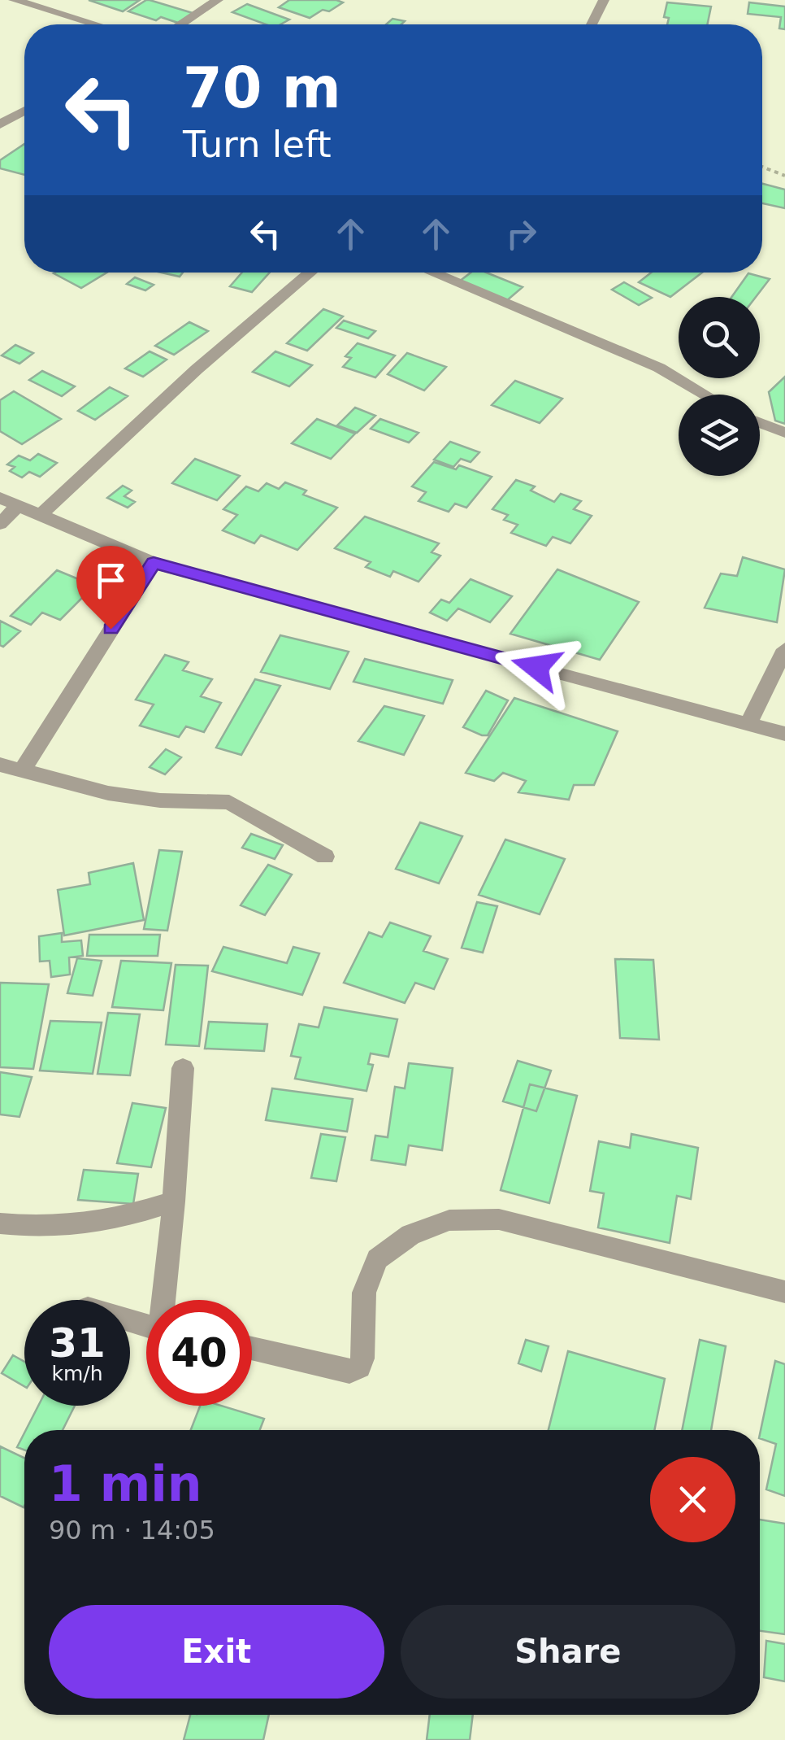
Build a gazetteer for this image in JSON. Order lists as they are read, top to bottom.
{
  "page": {
    "turn": ["70 m", "Turn left"],
    "speed": "31 km/h",
    "limit": "40",
    "heading": ["1 min", "90 m · 14:05"],
    "buttons": ["Exit", "Share"]
  }
}
